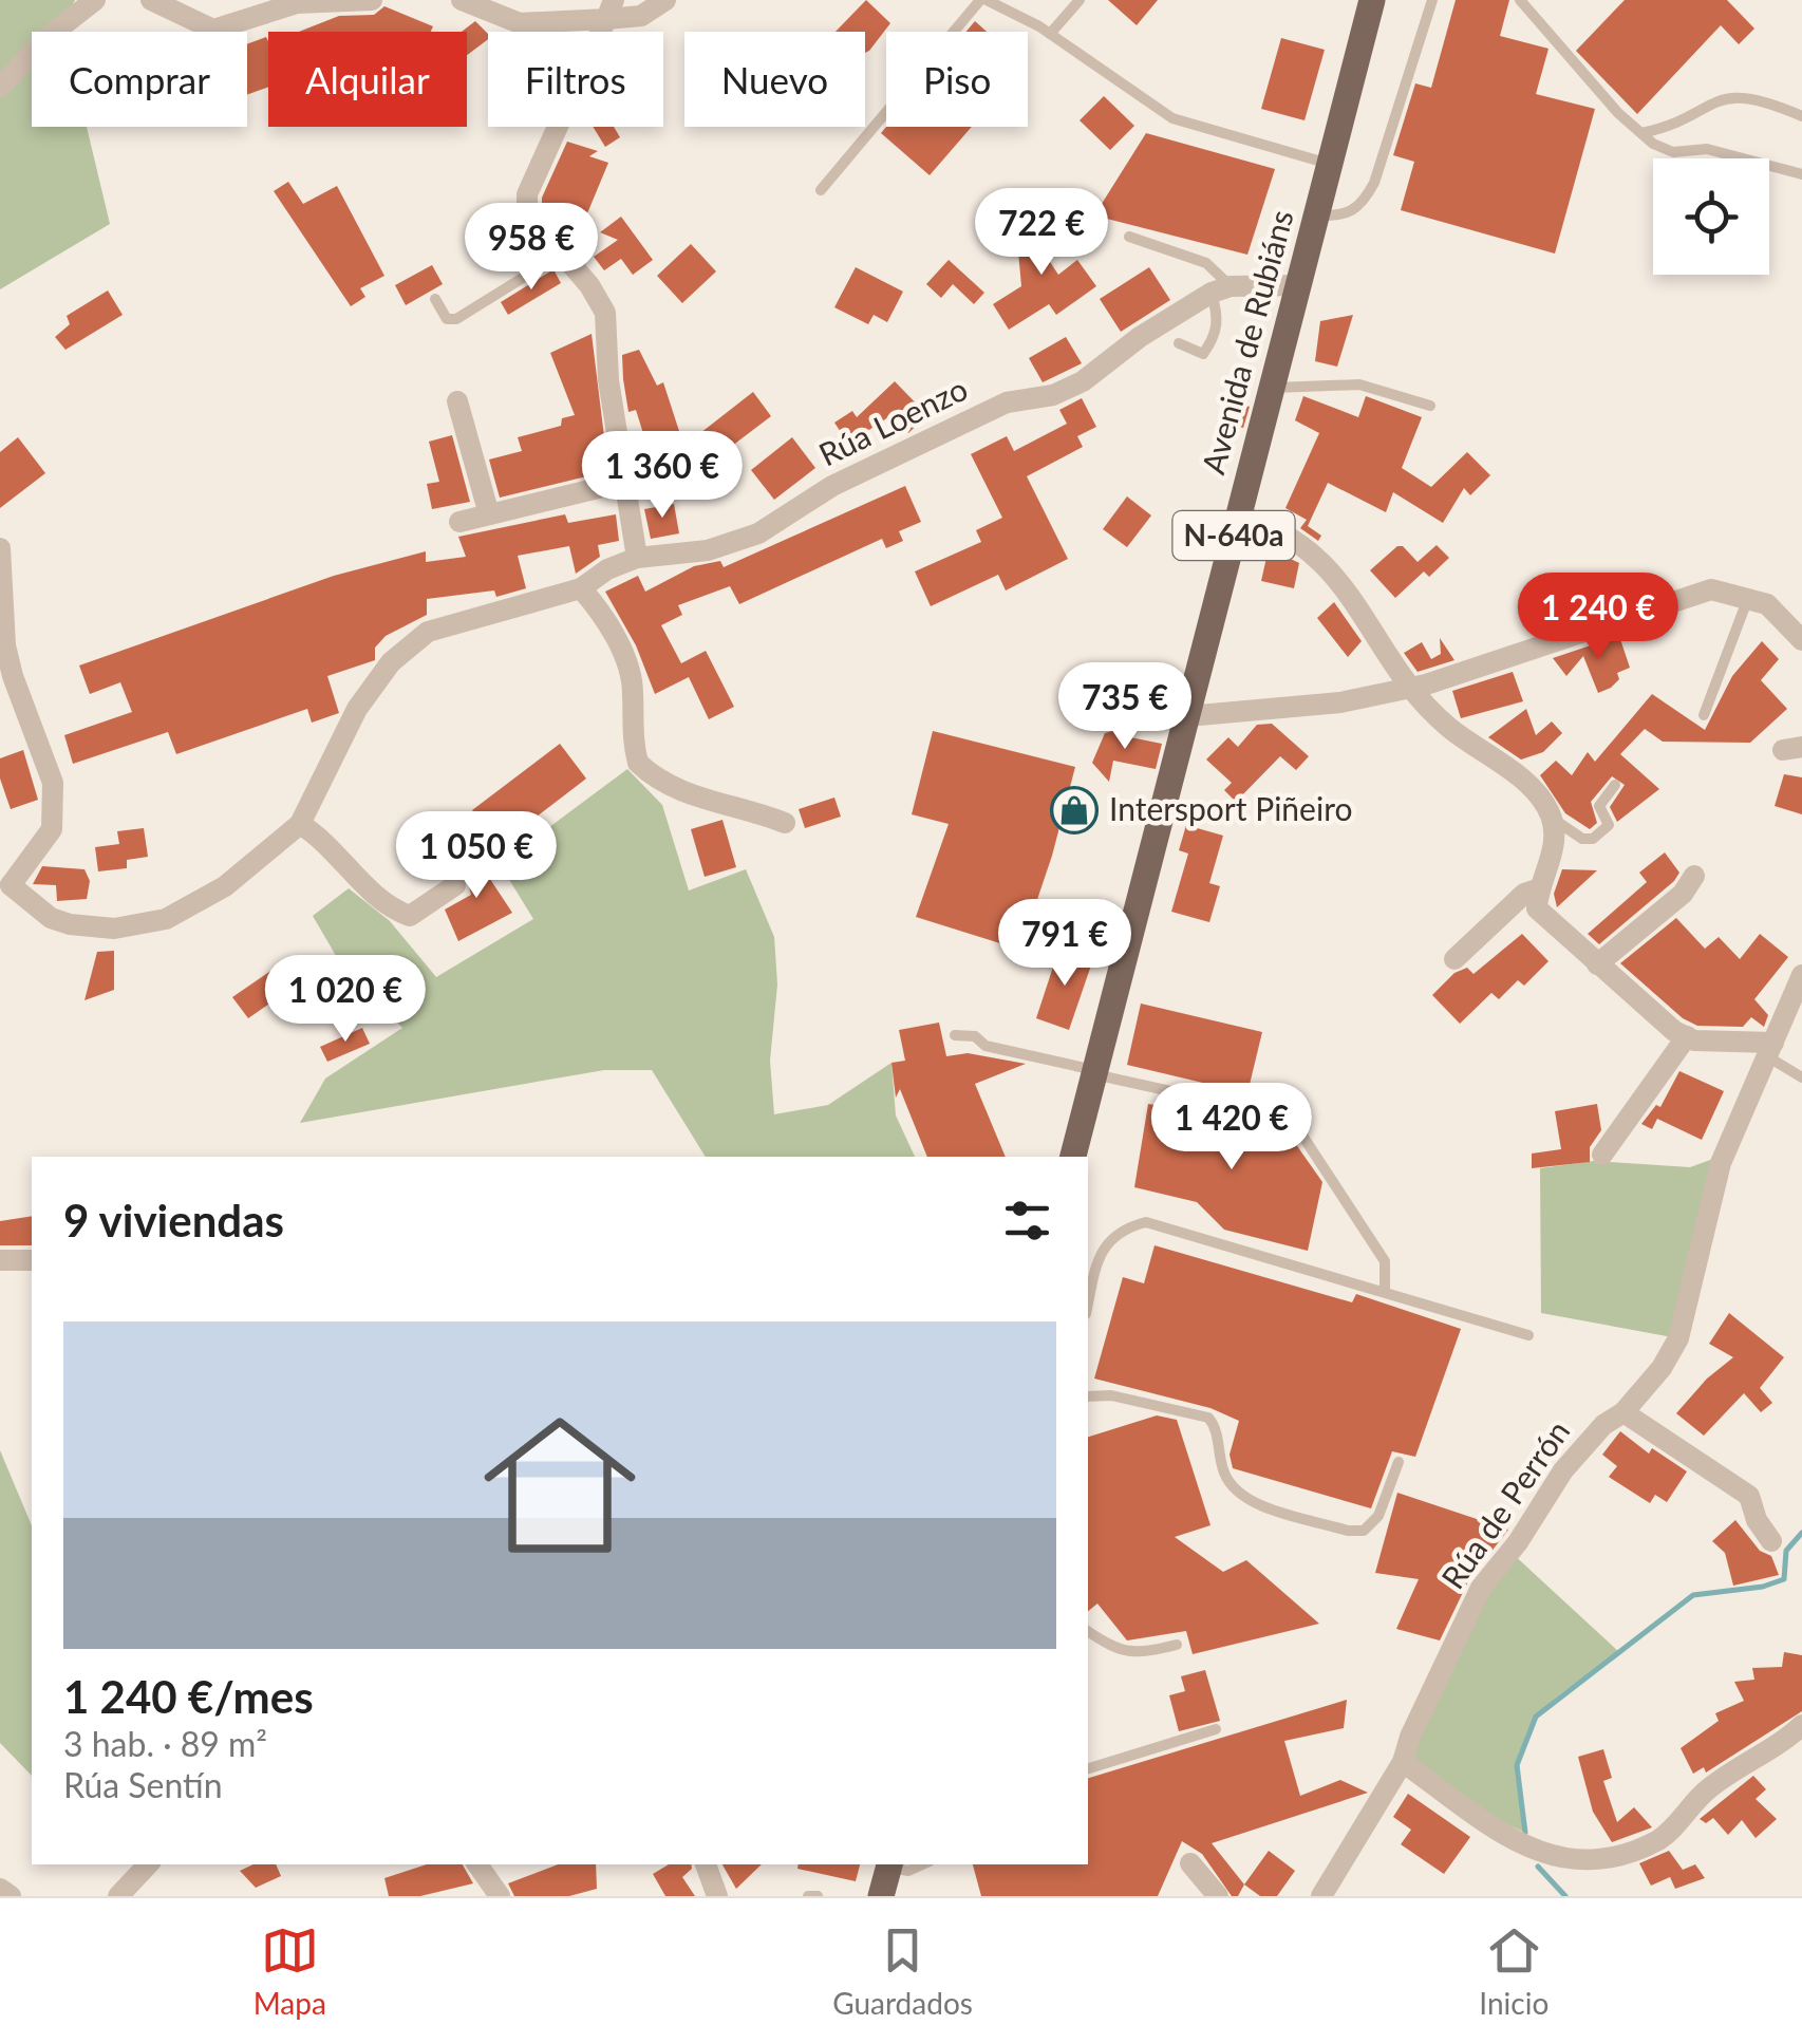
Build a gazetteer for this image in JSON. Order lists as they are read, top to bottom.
{
  "streets": {
    "main road": ["Avenida de Rubiáns", "N-640a"],
    "street": ["Rúa Loenzo", "Rúa de Perrón"]
  },
  "crossings": [
    ["Avenida de Rubiáns", "N-640a"]
  ],
  "places": {
    "shop": ["Intersport Piñeiro"]
  },
  "page": {
    "chip": [
      "Comprar",
      "Alquilar",
      "Filtros",
      "Nuevo",
      "Piso"
    ],
    "price": [
      "722 €",
      "958 €",
      "1 360 €",
      "1 240 €",
      "735 €",
      "1 050 €",
      "791 €",
      "1 020 €",
      "1 420 €"
    ],
    "heading": "9 viviendas",
    "list": [
      {
        "name": "1 240 €/mes",
        "note": "3 hab. · 89 m² · Rúa Sentín"
      }
    ],
    "tabs": ["Mapa", "Guardados", "Inicio"]
  }
}
